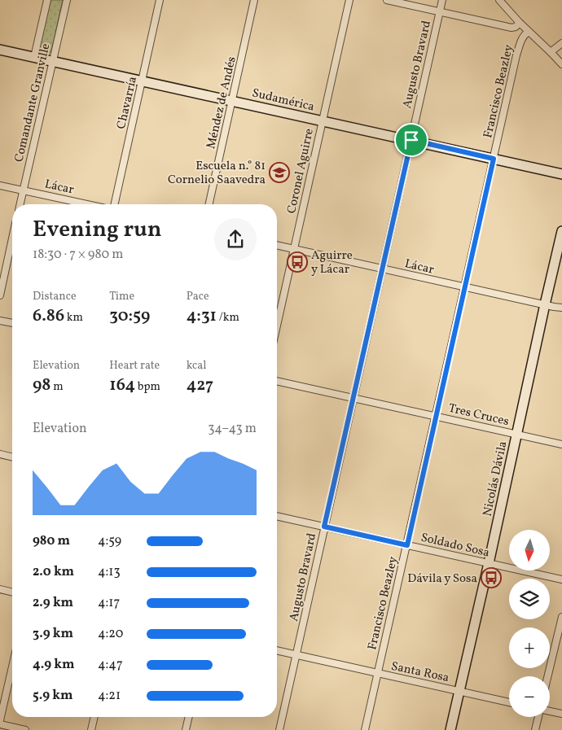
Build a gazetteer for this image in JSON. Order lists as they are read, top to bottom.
{
  "streets": {
    "street": [
      "Augusto Bravard",
      "Francisco Beazley",
      "Sudamérica",
      "Comandante Granville",
      "Chavarría",
      "Méndez de Andés",
      "Coronel Aguirre",
      "Lácar",
      "Tres Cruces",
      "Nicolás Dávila",
      "Soldado Sosa",
      "Santa Rosa"
    ]
  },
  "crossings": [
    ["Augusto Bravard", "Sudamérica"],
    ["Augusto Bravard", "Lácar"],
    ["Augusto Bravard", "Tres Cruces"],
    ["Augusto Bravard", "Soldado Sosa"],
    ["Augusto Bravard", "Santa Rosa"],
    ["Francisco Beazley", "Sudamérica"],
    ["Francisco Beazley", "Lácar"],
    ["Francisco Beazley", "Tres Cruces"],
    ["Francisco Beazley", "Soldado Sosa"],
    ["Francisco Beazley", "Santa Rosa"],
    ["Sudamérica", "Comandante Granville"],
    ["Sudamérica", "Chavarría"],
    ["Sudamérica", "Méndez de Andés"],
    ["Sudamérica", "Coronel Aguirre"],
    ["Comandante Granville", "Lácar"],
    ["Coronel Aguirre", "Lácar"],
    ["Lácar", "Nicolás Dávila"],
    ["Tres Cruces", "Nicolás Dávila"],
    ["Nicolás Dávila", "Soldado Sosa"],
    ["Nicolás Dávila", "Santa Rosa"]
  ],
  "places": {
    "school or university": ["Escuela n.° 81 Cornelio Saavedra"],
    "bus stop": ["Aguirre y Lácar", "Dávila y Sosa"]
  },
  "north": "bottom",
  "page": {
    "heading": ["Evening run", "18:30 · 7 × 980 m"],
    "stats": [
      ["Distance", "6.86 km"],
      ["Time", "30:59"],
      ["Pace", "4:31 /km"],
      ["Elevation", "98 m"],
      ["Heart rate", "164 bpm"],
      ["kcal", "427"]
    ],
    "chart": ["Elevation", "34–43 m"],
    "list": [
      {
        "name": "980 m",
        "note": "4:59"
      },
      {
        "name": "2.0 km",
        "note": "4:13"
      },
      {
        "name": "2.9 km",
        "note": "4:17"
      },
      {
        "name": "3.9 km",
        "note": "4:20"
      },
      {
        "name": "4.9 km",
        "note": "4:47"
      },
      {
        "name": "5.9 km",
        "note": "4:21"
      }
    ],
    "map_buttons": ["+", "−"]
  }
}
